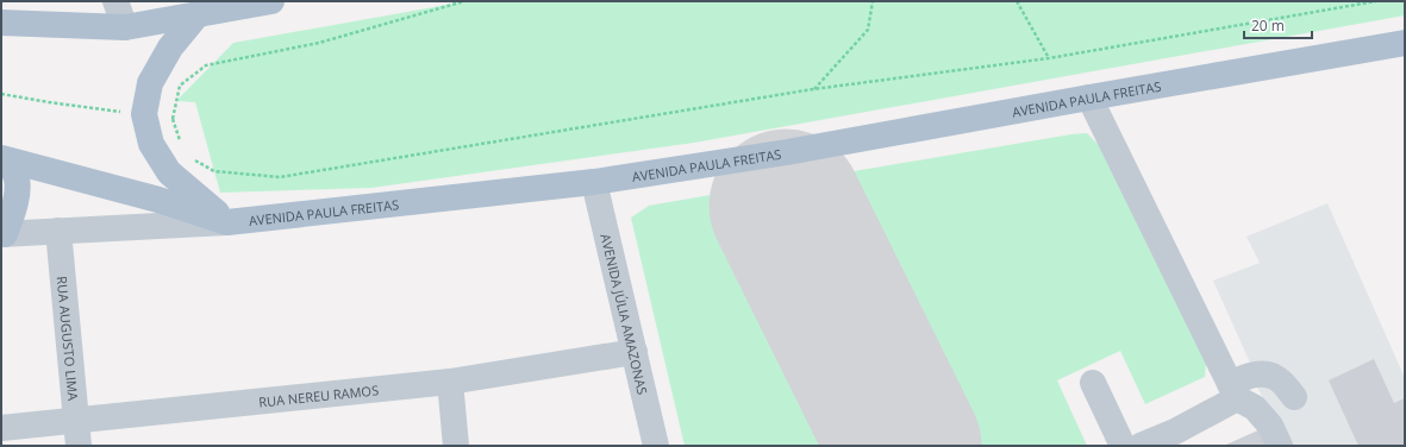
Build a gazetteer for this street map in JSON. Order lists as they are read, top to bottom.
{
  "streets": {
    "main road": ["AVENIDA PAULA FREITAS"],
    "street": ["AVENIDA JÚLIA AMAZONAS", "RUA AUGUSTO LIMA", "RUA NEREU RAMOS"]
  },
  "crossings": [
    ["AVENIDA PAULA FREITAS", "AVENIDA JÚLIA AMAZONAS"],
    ["AVENIDA PAULA FREITAS", "RUA AUGUSTO LIMA"],
    ["AVENIDA JÚLIA AMAZONAS", "RUA NEREU RAMOS"],
    ["RUA AUGUSTO LIMA", "RUA NEREU RAMOS"]
  ],
  "scale_bar": "20 m"
}
